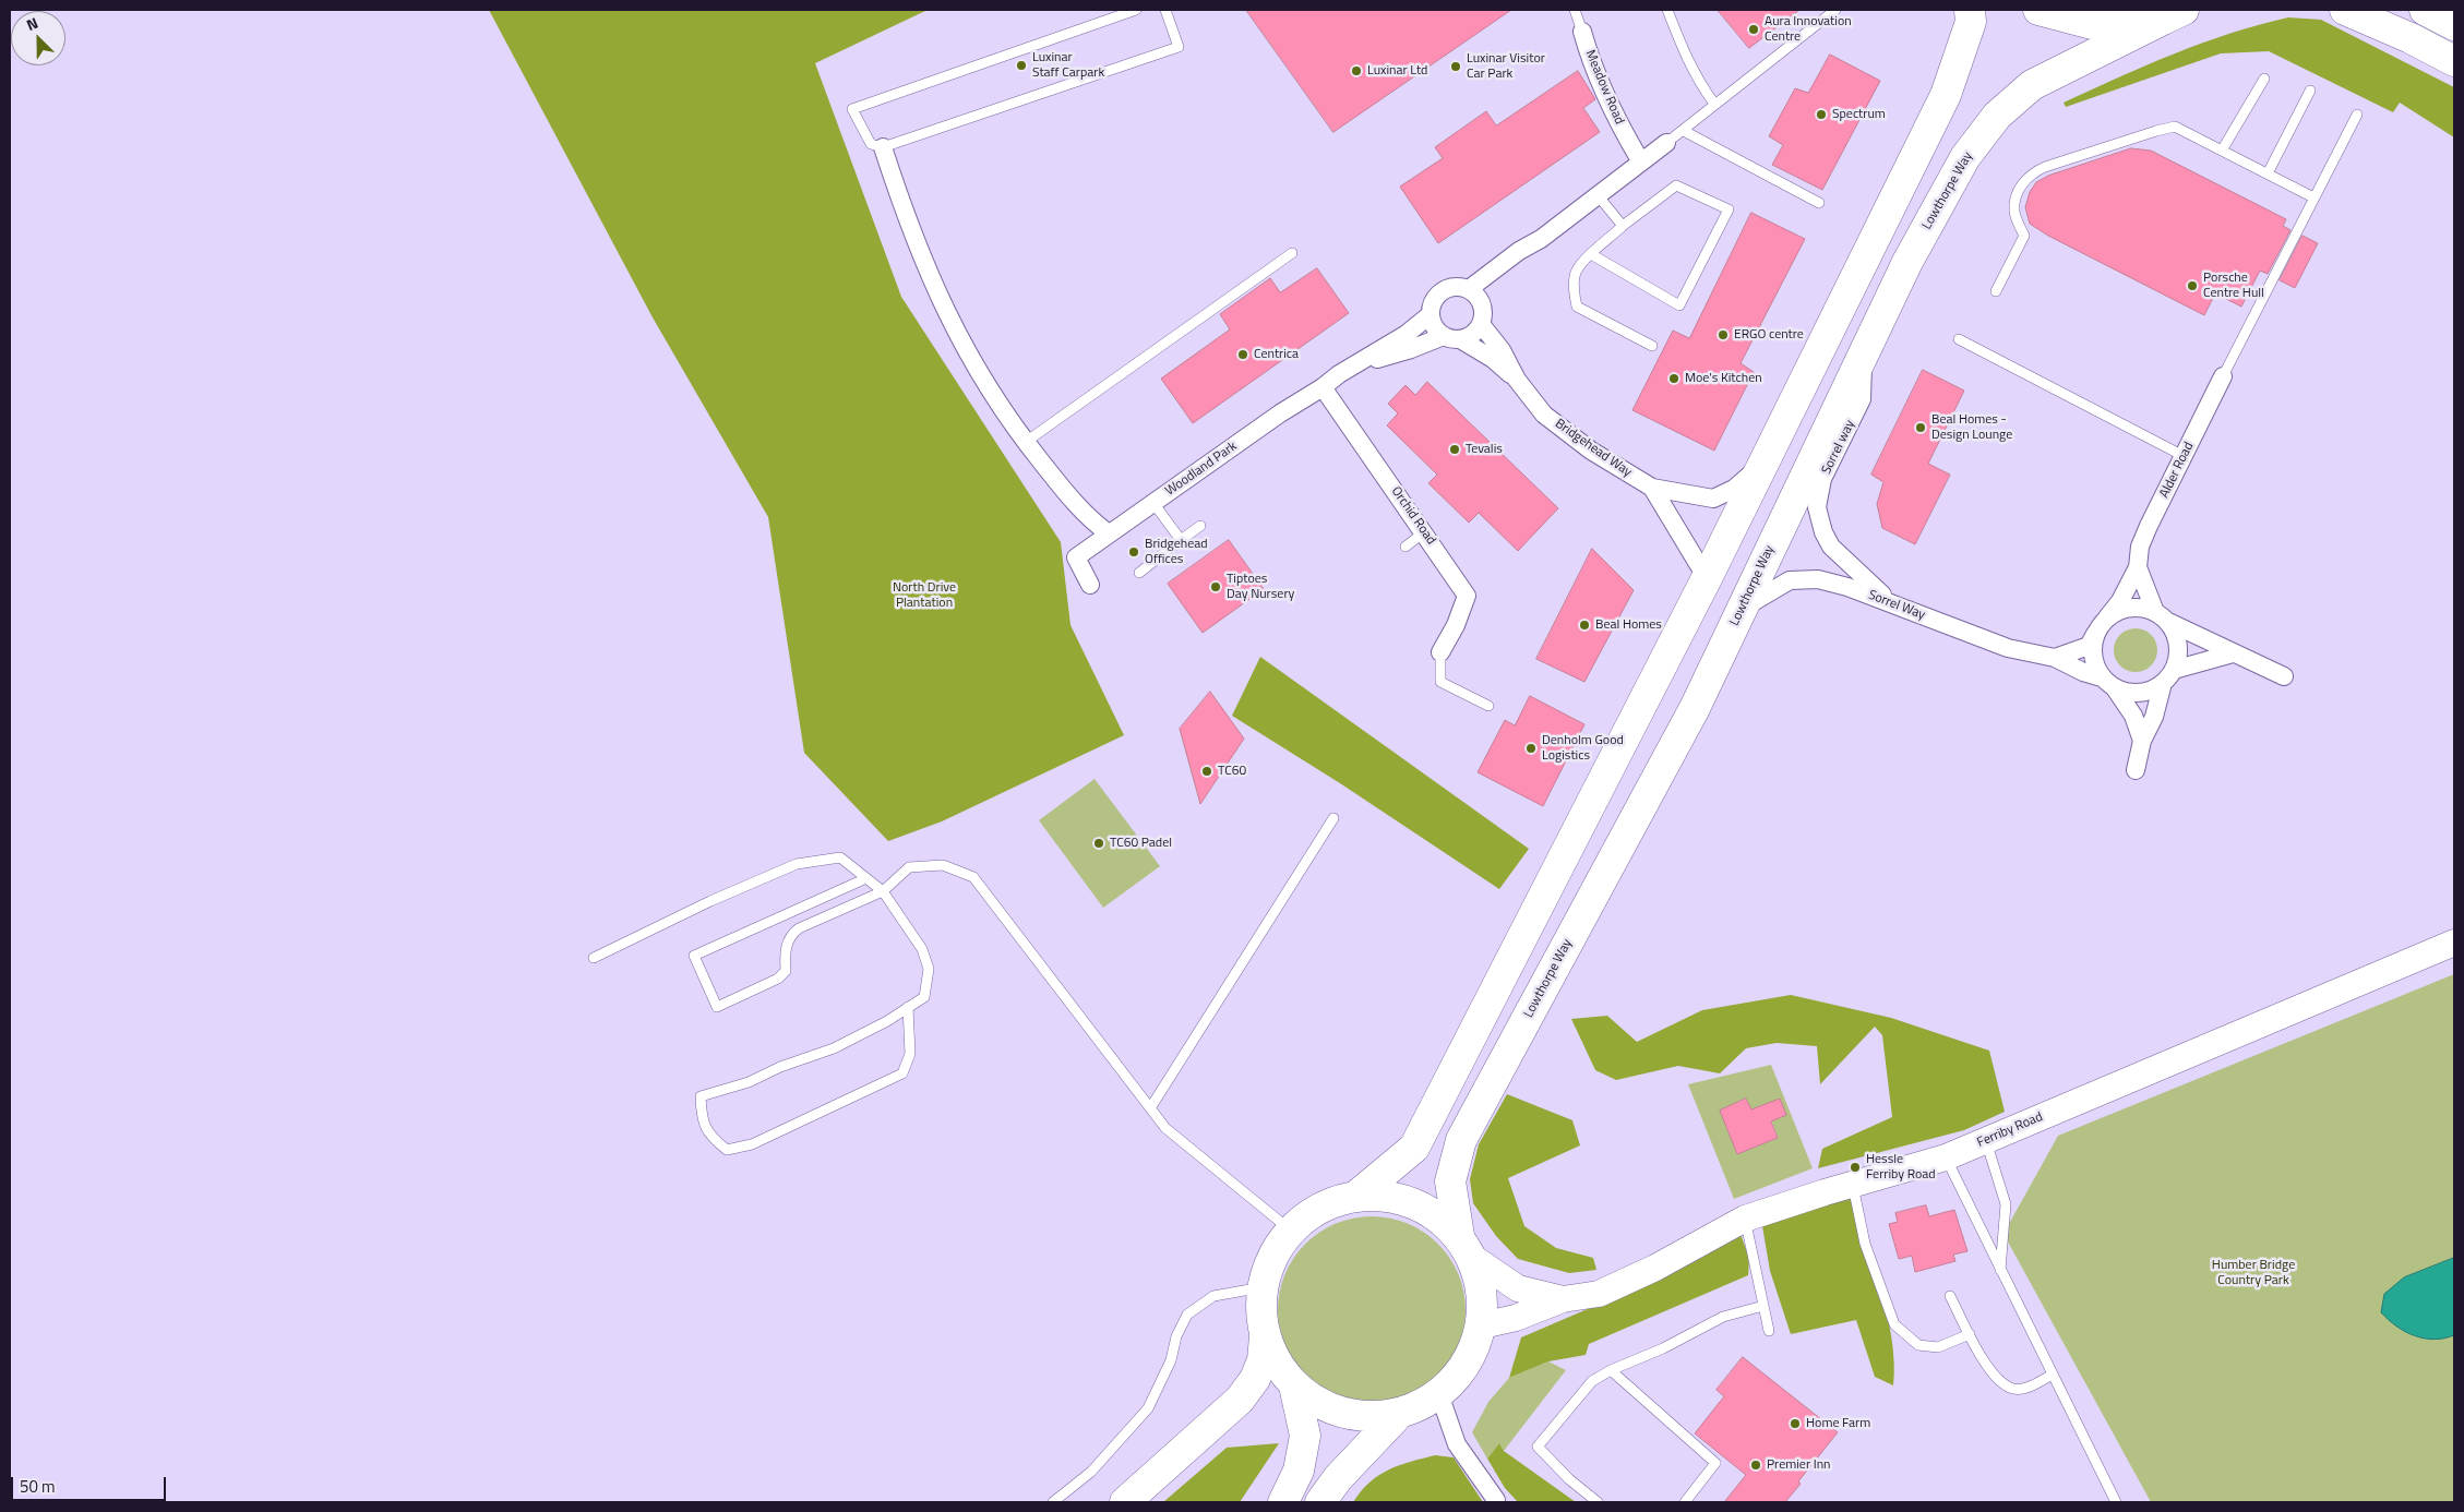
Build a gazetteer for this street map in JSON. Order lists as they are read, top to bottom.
{
  "streets": {
    "highway": ["Lowthorpe Way"],
    "street": [
      "Meadow Road",
      "Sorrel way",
      "Bridgehead Way",
      "Woodland Park",
      "Alder Road",
      "Orchid Road",
      "Sorrel Way",
      "Ferriby Road"
    ]
  },
  "crossings": [
    ["Lowthorpe Way", "Sorrel way"],
    ["Lowthorpe Way", "Sorrel Way"],
    ["Lowthorpe Way", "Ferriby Road"],
    ["Sorrel way", "Sorrel Way"],
    ["Bridgehead Way", "Woodland Park"],
    ["Woodland Park", "Orchid Road"],
    ["Alder Road", "Sorrel Way"]
  ],
  "parks": ["North Drive Plantation", "Humber Bridge Country Park"],
  "places": [
    "Aura Innovation Centre",
    "Luxinar Staff Carpark",
    "Luxinar Visitor Car Park",
    "Luxinar Ltd",
    "Spectrum",
    "Porsche Centre Hull",
    "ERGO centre",
    "Centrica",
    "Moe's Kitchen",
    "Beal Homes - Design Lounge",
    "Tevalis",
    "Bridgehead Offices",
    "Tiptoes Day Nursery",
    "Beal Homes",
    "Denholm Good Logistics",
    "TC60",
    "TC60 Padel",
    "Hessle Ferriby Road",
    "Home Farm",
    "Premier Inn"
  ],
  "scale_bar": "50 m",
  "north": "top left"
}
